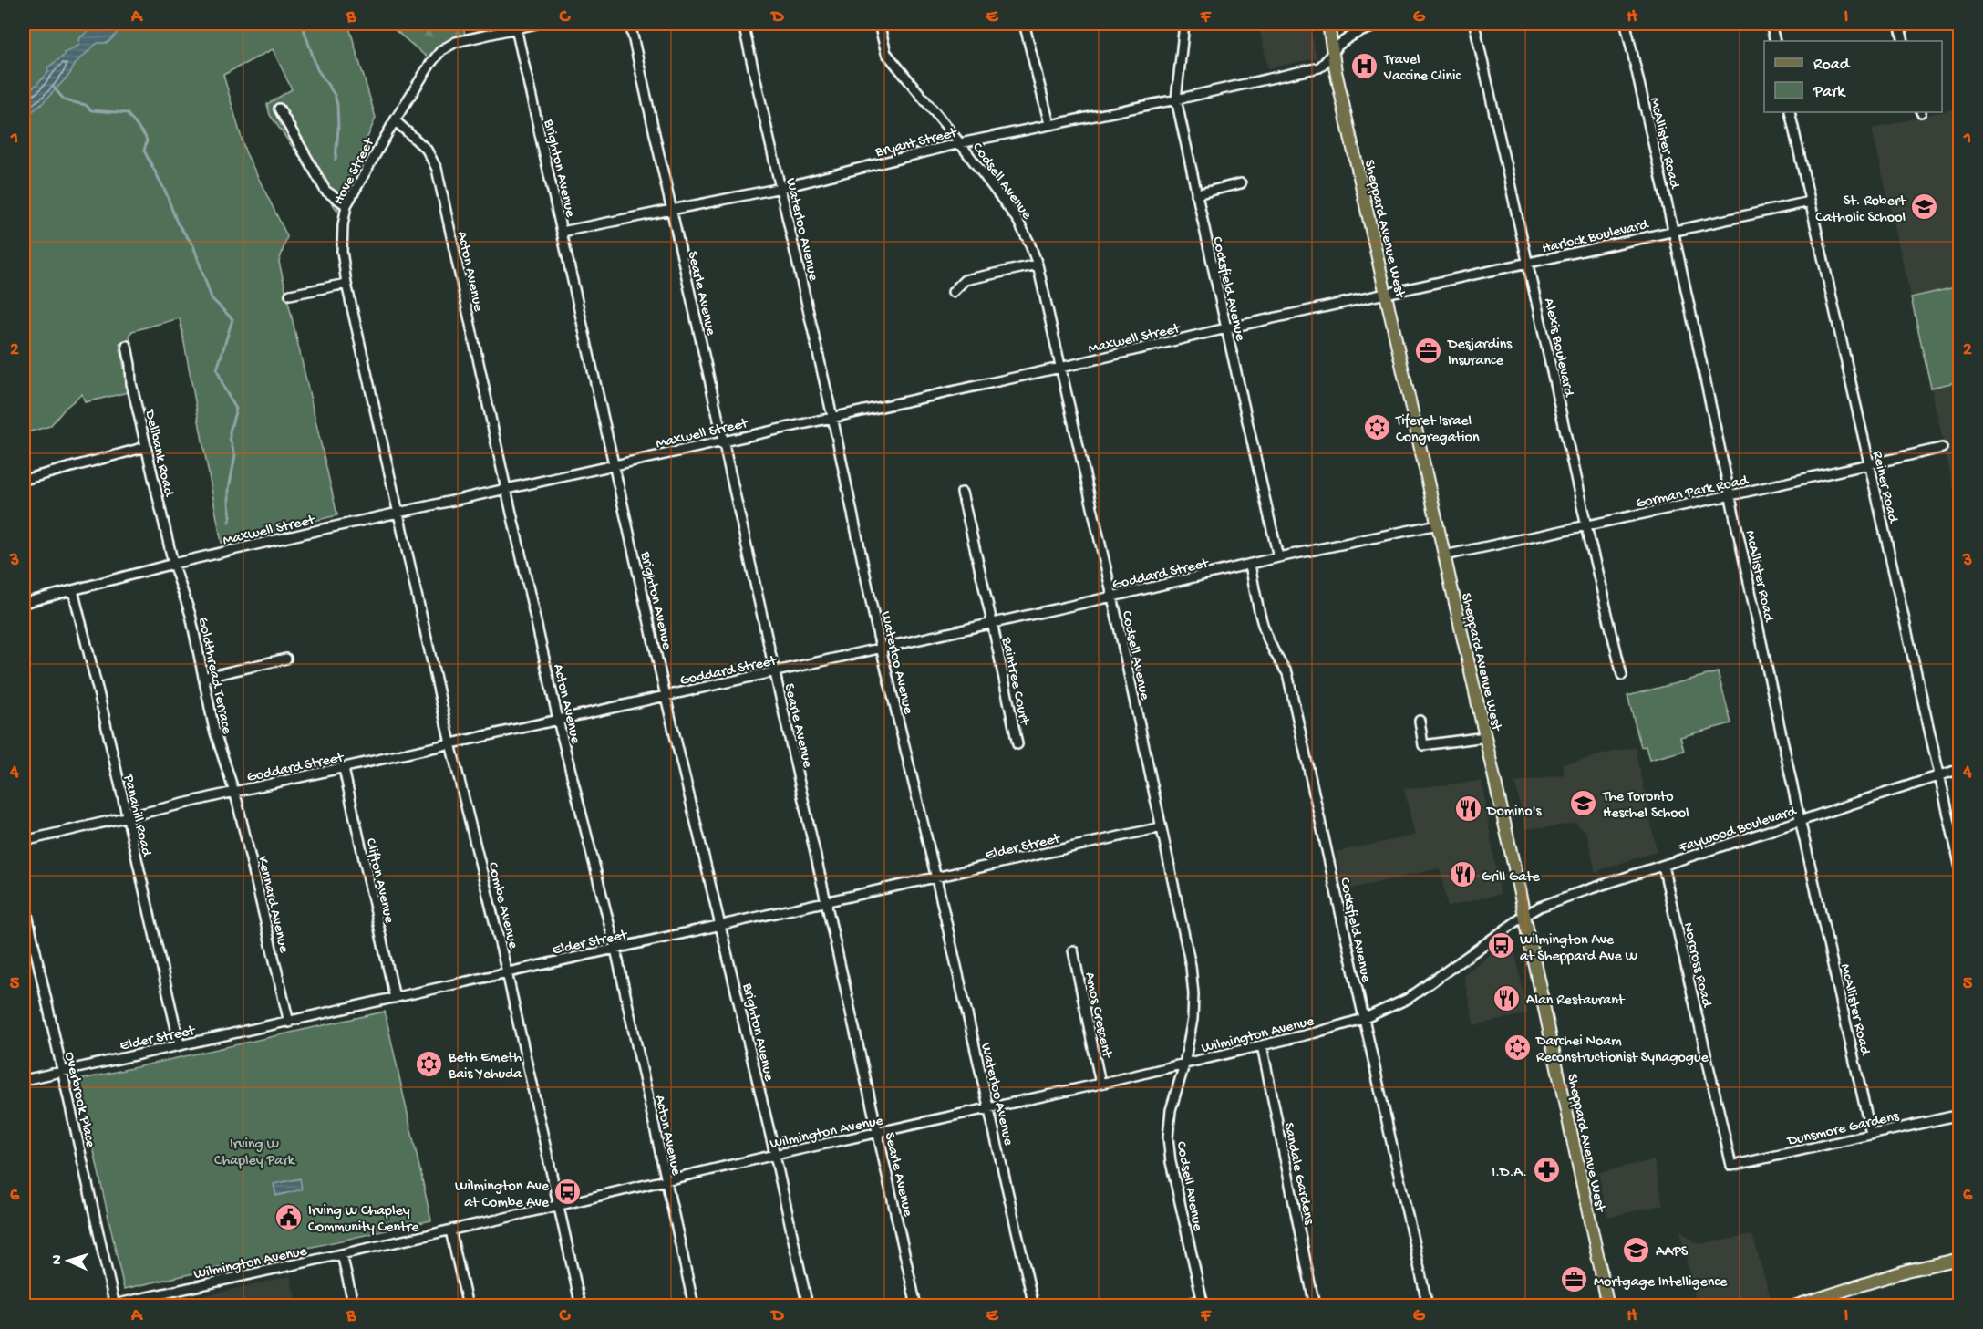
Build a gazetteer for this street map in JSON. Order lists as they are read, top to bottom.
{
  "streets": {
    "main road": ["Sheppard Avenue West"],
    "street": [
      "Bryant Street",
      "McAllister Road",
      "Brighton Avenue",
      "Hove Street",
      "Codsell Avenue",
      "Waterloo Avenue",
      "Harlock Boulevard",
      "Acton Avenue",
      "Cocksfield Avenue",
      "Searle Avenue",
      "Maxwell Street",
      "Alexis Boulevard",
      "Dellbank Road",
      "Reiner Road",
      "Gorman Park Road",
      "Goddard Street",
      "Goldthread Terrace",
      "Baintree Court",
      "Panahill Road",
      "Faywood Boulevard",
      "Elder Street",
      "Clifton Avenue",
      "Kennard Avenue",
      "Combe Avenue",
      "Norcross Road",
      "Amos Crescent",
      "Wilmington Avenue",
      "Overbrook Place",
      "Dunsmore Gardens",
      "Sandale Gardens"
    ]
  },
  "crossings": [
    ["Bryant Street", "Brighton Avenue"],
    ["Bryant Street", "Codsell Avenue"],
    ["Bryant Street", "Sheppard Avenue West"],
    ["Bryant Street", "Waterloo Avenue"],
    ["Bryant Street", "Cocksfield Avenue"],
    ["Bryant Street", "Searle Avenue"],
    ["McAllister Road", "Harlock Boulevard"],
    ["McAllister Road", "Gorman Park Road"],
    ["McAllister Road", "Faywood Boulevard"],
    ["McAllister Road", "Dunsmore Gardens"],
    ["Brighton Avenue", "Hove Street"],
    ["Brighton Avenue", "Maxwell Street"],
    ["Brighton Avenue", "Goddard Street"],
    ["Brighton Avenue", "Elder Street"],
    ["Brighton Avenue", "Wilmington Avenue"],
    ["Hove Street", "Acton Avenue"],
    ["Hove Street", "Maxwell Street"],
    ["Hove Street", "Combe Avenue"],
    ["Codsell Avenue", "Maxwell Street"],
    ["Codsell Avenue", "Goddard Street"],
    ["Codsell Avenue", "Elder Street"],
    ["Codsell Avenue", "Wilmington Avenue"],
    ["Sheppard Avenue West", "Harlock Boulevard"],
    ["Sheppard Avenue West", "Maxwell Street"],
    ["Sheppard Avenue West", "Gorman Park Road"],
    ["Sheppard Avenue West", "Goddard Street"],
    ["Sheppard Avenue West", "Faywood Boulevard"],
    ["Sheppard Avenue West", "Wilmington Avenue"],
    ["Waterloo Avenue", "Maxwell Street"],
    ["Waterloo Avenue", "Goddard Street"],
    ["Waterloo Avenue", "Elder Street"],
    ["Waterloo Avenue", "Wilmington Avenue"],
    ["Harlock Boulevard", "Maxwell Street"],
    ["Harlock Boulevard", "Alexis Boulevard"],
    ["Harlock Boulevard", "Reiner Road"],
    ["Acton Avenue", "Maxwell Street"],
    ["Acton Avenue", "Goddard Street"],
    ["Acton Avenue", "Elder Street"],
    ["Acton Avenue", "Wilmington Avenue"],
    ["Cocksfield Avenue", "Maxwell Street"],
    ["Cocksfield Avenue", "Goddard Street"],
    ["Cocksfield Avenue", "Wilmington Avenue"],
    ["Searle Avenue", "Maxwell Street"],
    ["Searle Avenue", "Goddard Street"],
    ["Searle Avenue", "Elder Street"],
    ["Searle Avenue", "Wilmington Avenue"],
    ["Maxwell Street", "Dellbank Road"],
    ["Maxwell Street", "Goldthread Terrace"],
    ["Maxwell Street", "Panahill Road"],
    ["Maxwell Street", "Combe Avenue"],
    ["Alexis Boulevard", "Gorman Park Road"],
    ["Dellbank Road", "Goldthread Terrace"],
    ["Reiner Road", "Gorman Park Road"],
    ["Reiner Road", "Faywood Boulevard"],
    ["Goddard Street", "Goldthread Terrace"],
    ["Goddard Street", "Baintree Court"],
    ["Goddard Street", "Panahill Road"],
    ["Goddard Street", "Clifton Avenue"],
    ["Goddard Street", "Kennard Avenue"],
    ["Goddard Street", "Combe Avenue"],
    ["Goldthread Terrace", "Kennard Avenue"],
    ["Panahill Road", "Elder Street"],
    ["Faywood Boulevard", "Norcross Road"],
    ["Faywood Boulevard", "Wilmington Avenue"],
    ["Elder Street", "Clifton Avenue"],
    ["Elder Street", "Kennard Avenue"],
    ["Elder Street", "Combe Avenue"],
    ["Elder Street", "Overbrook Place"],
    ["Combe Avenue", "Wilmington Avenue"],
    ["Norcross Road", "Dunsmore Gardens"],
    ["Amos Crescent", "Wilmington Avenue"],
    ["Wilmington Avenue", "Overbrook Place"],
    ["Wilmington Avenue", "Sandale Gardens"]
  ],
  "parks": ["Irving W Chapley Park"],
  "places": {
    "hospital": ["Travel Vaccine Clinic"],
    "school or university": ["St. Robert Catholic School", "The Toronto Heschel School", "AAPS"],
    "office": ["Desjardins Insurance", "Mortgage Intelligence"],
    "synagogue": ["Tiferet Israel Congregation", "Darchei Noam Reconstructionist Synagogue", "Beth Emeth Bais Yehuda"],
    "restaurant": ["Domino's", "Grill Gate", "Alan Restaurant"],
    "bus stop": ["Wilmington Ave at Sheppard Ave W", "Wilmington Ave at Combe Ave"],
    "pharmacy": ["I.D.A."],
    "public building": ["Irving W Chapley Community Centre"]
  },
  "legend": ["Road", "Park"],
  "north": "left",
  "grid": {
    "columns": [
      "A",
      "B",
      "C",
      "D",
      "E",
      "F",
      "G",
      "H",
      "I"
    ],
    "rows": [
      "1",
      "2",
      "3",
      "4",
      "5",
      "6"
    ]
  }
}
